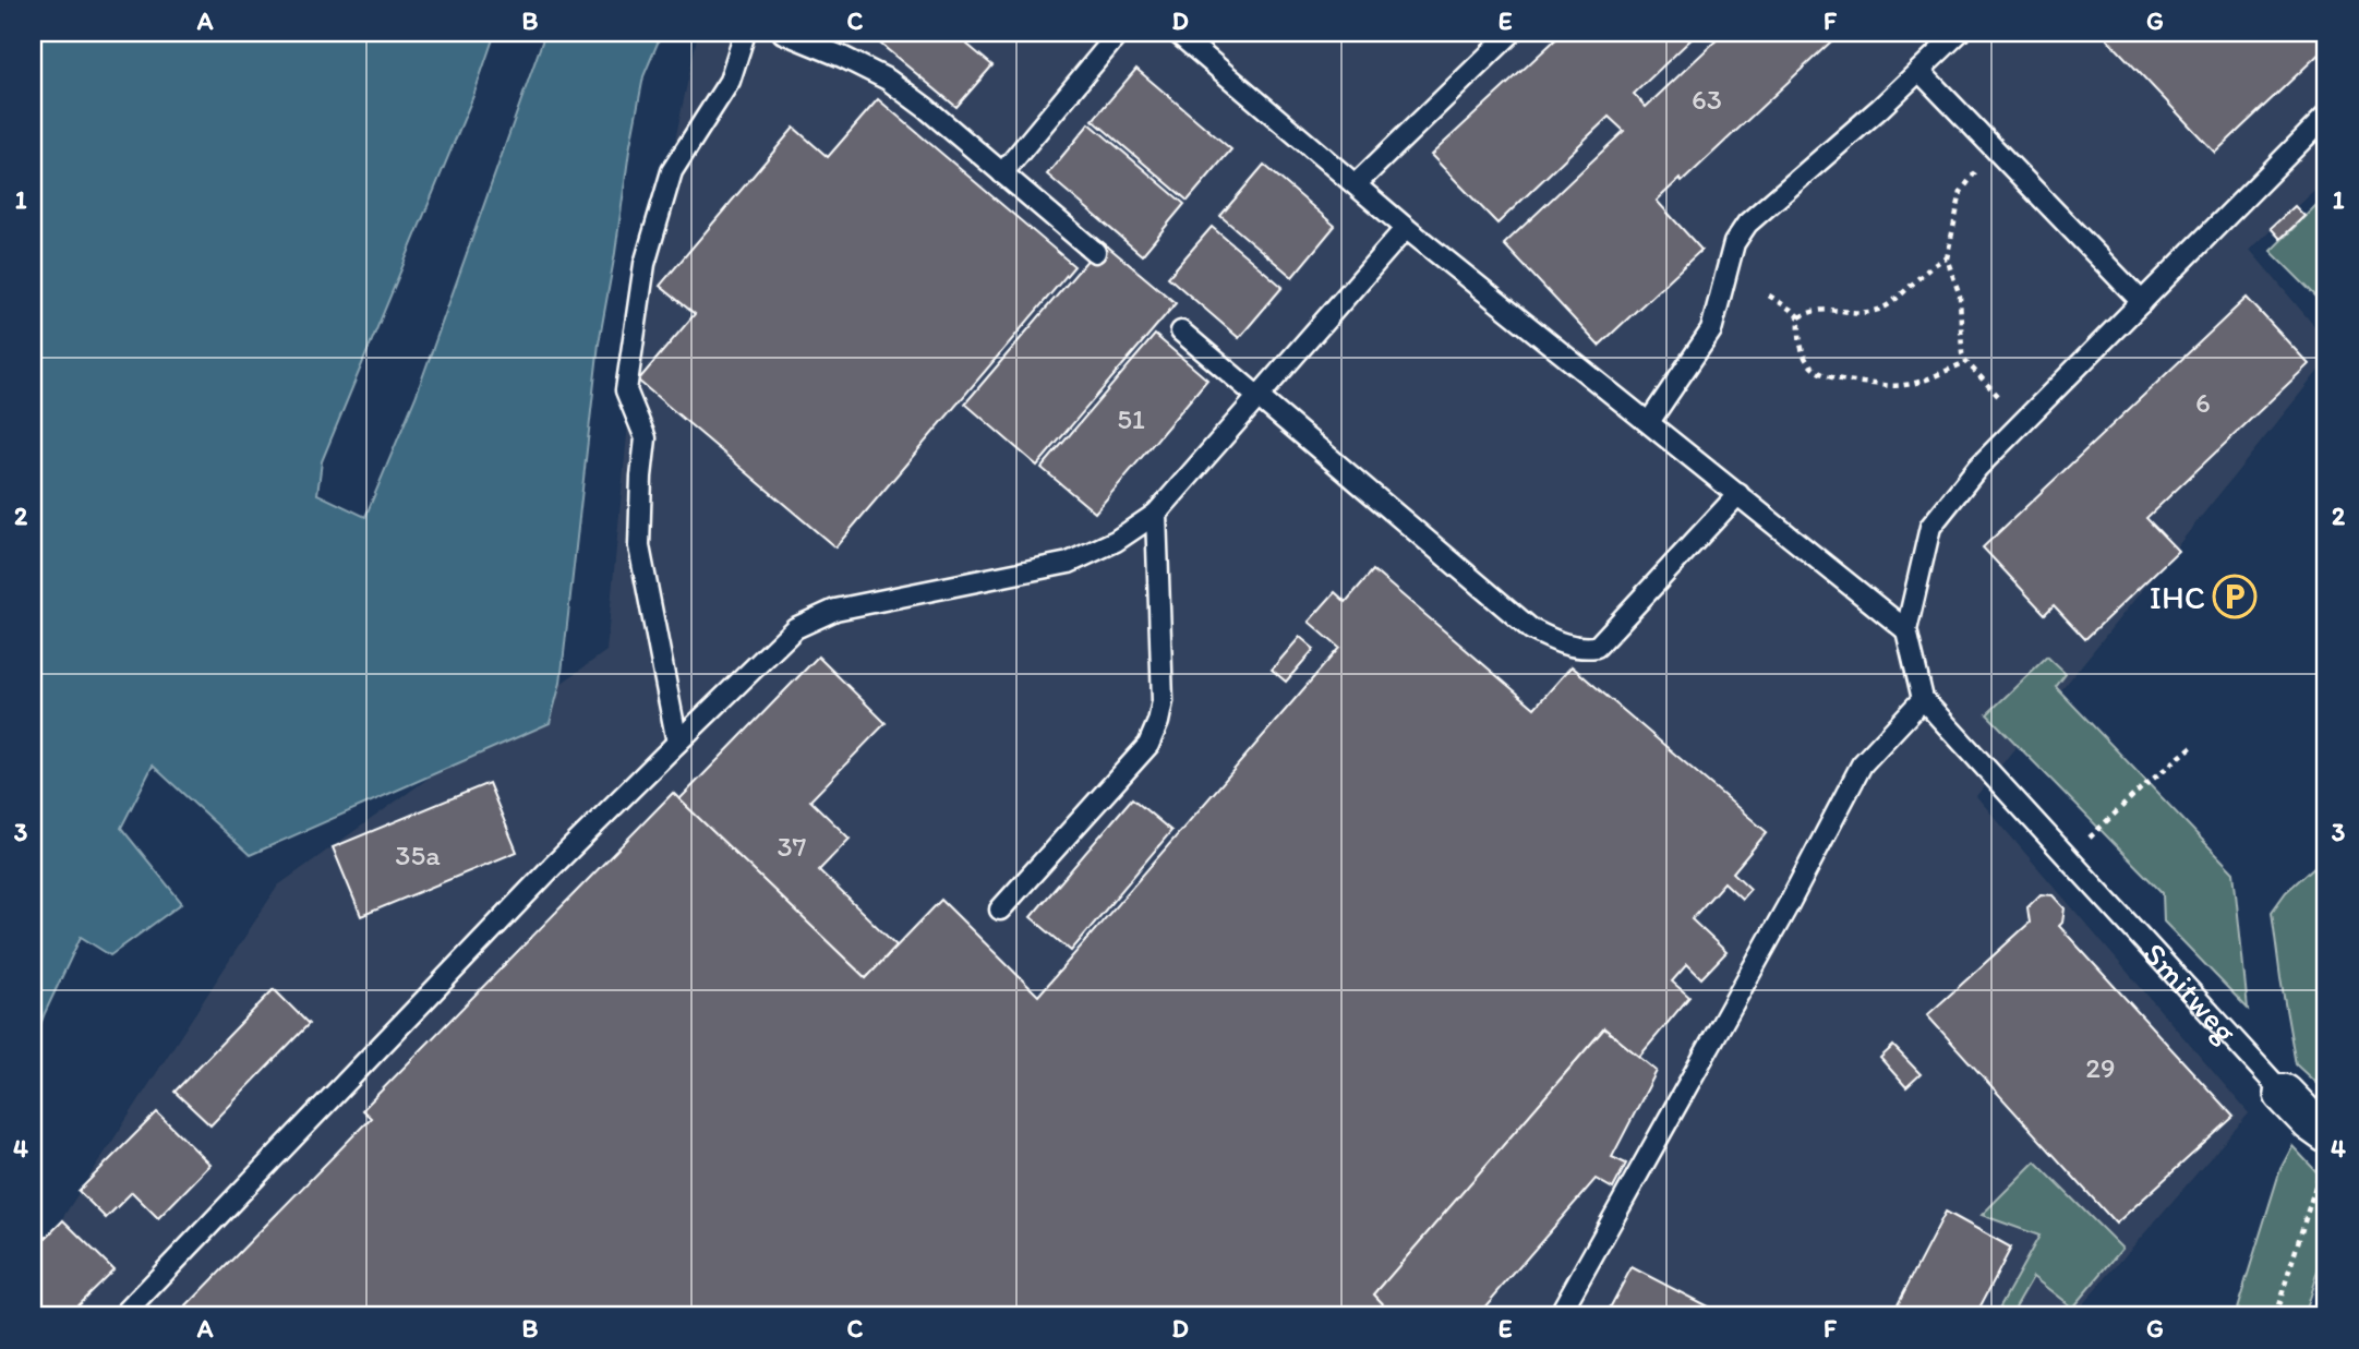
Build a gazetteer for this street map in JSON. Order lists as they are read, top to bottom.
{
  "streets": {
    "street": ["Smitweg"]
  },
  "places": {
    "parking": ["IHC"]
  },
  "house_numbers": [
    "63",
    "6",
    "51",
    "37",
    "35a",
    "29"
  ],
  "grid": {
    "columns": [
      "A",
      "B",
      "C",
      "D",
      "E",
      "F",
      "G"
    ],
    "rows": [
      "1",
      "2",
      "3",
      "4"
    ]
  }
}
